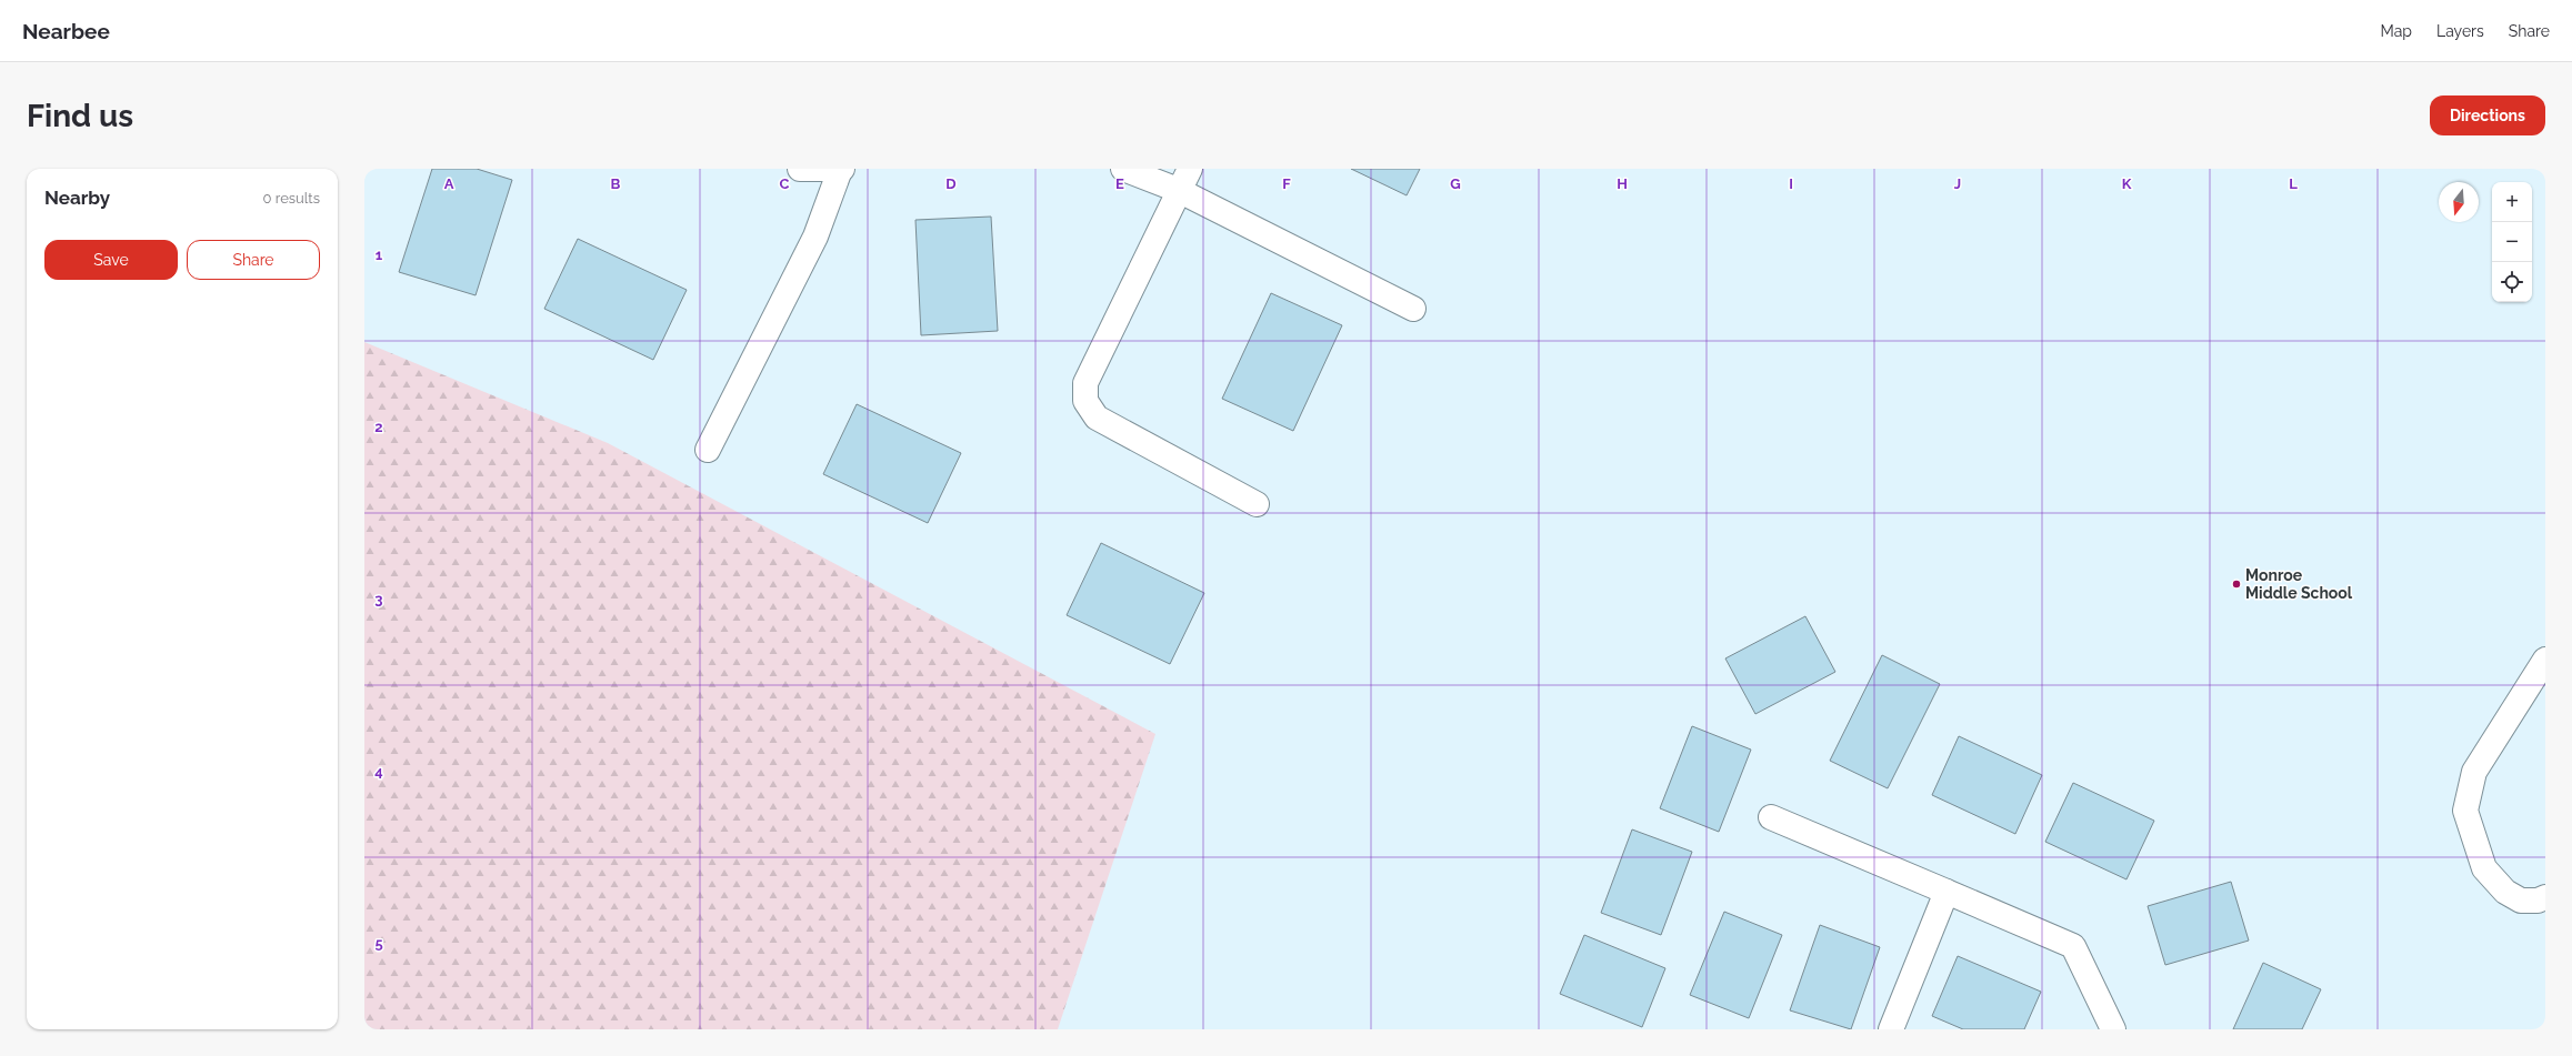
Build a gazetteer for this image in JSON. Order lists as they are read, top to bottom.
{
  "places": ["Monroe Middle School"],
  "north": "bottom",
  "page": {
    "header": "Nearbee",
    "nav": ["Map", "Layers", "Share"],
    "buttons": [
      "Directions",
      ["Save", "Share"]
    ],
    "title": "Find us",
    "heading": ["Nearby", "0 results"],
    "map_buttons": ["+", "−"]
  },
  "grid": {
    "columns": [
      "A",
      "B",
      "C",
      "D",
      "E",
      "F",
      "G",
      "H",
      "I",
      "J",
      "K",
      "L"
    ],
    "rows": [
      "1",
      "2",
      "3",
      "4",
      "5"
    ]
  }
}
